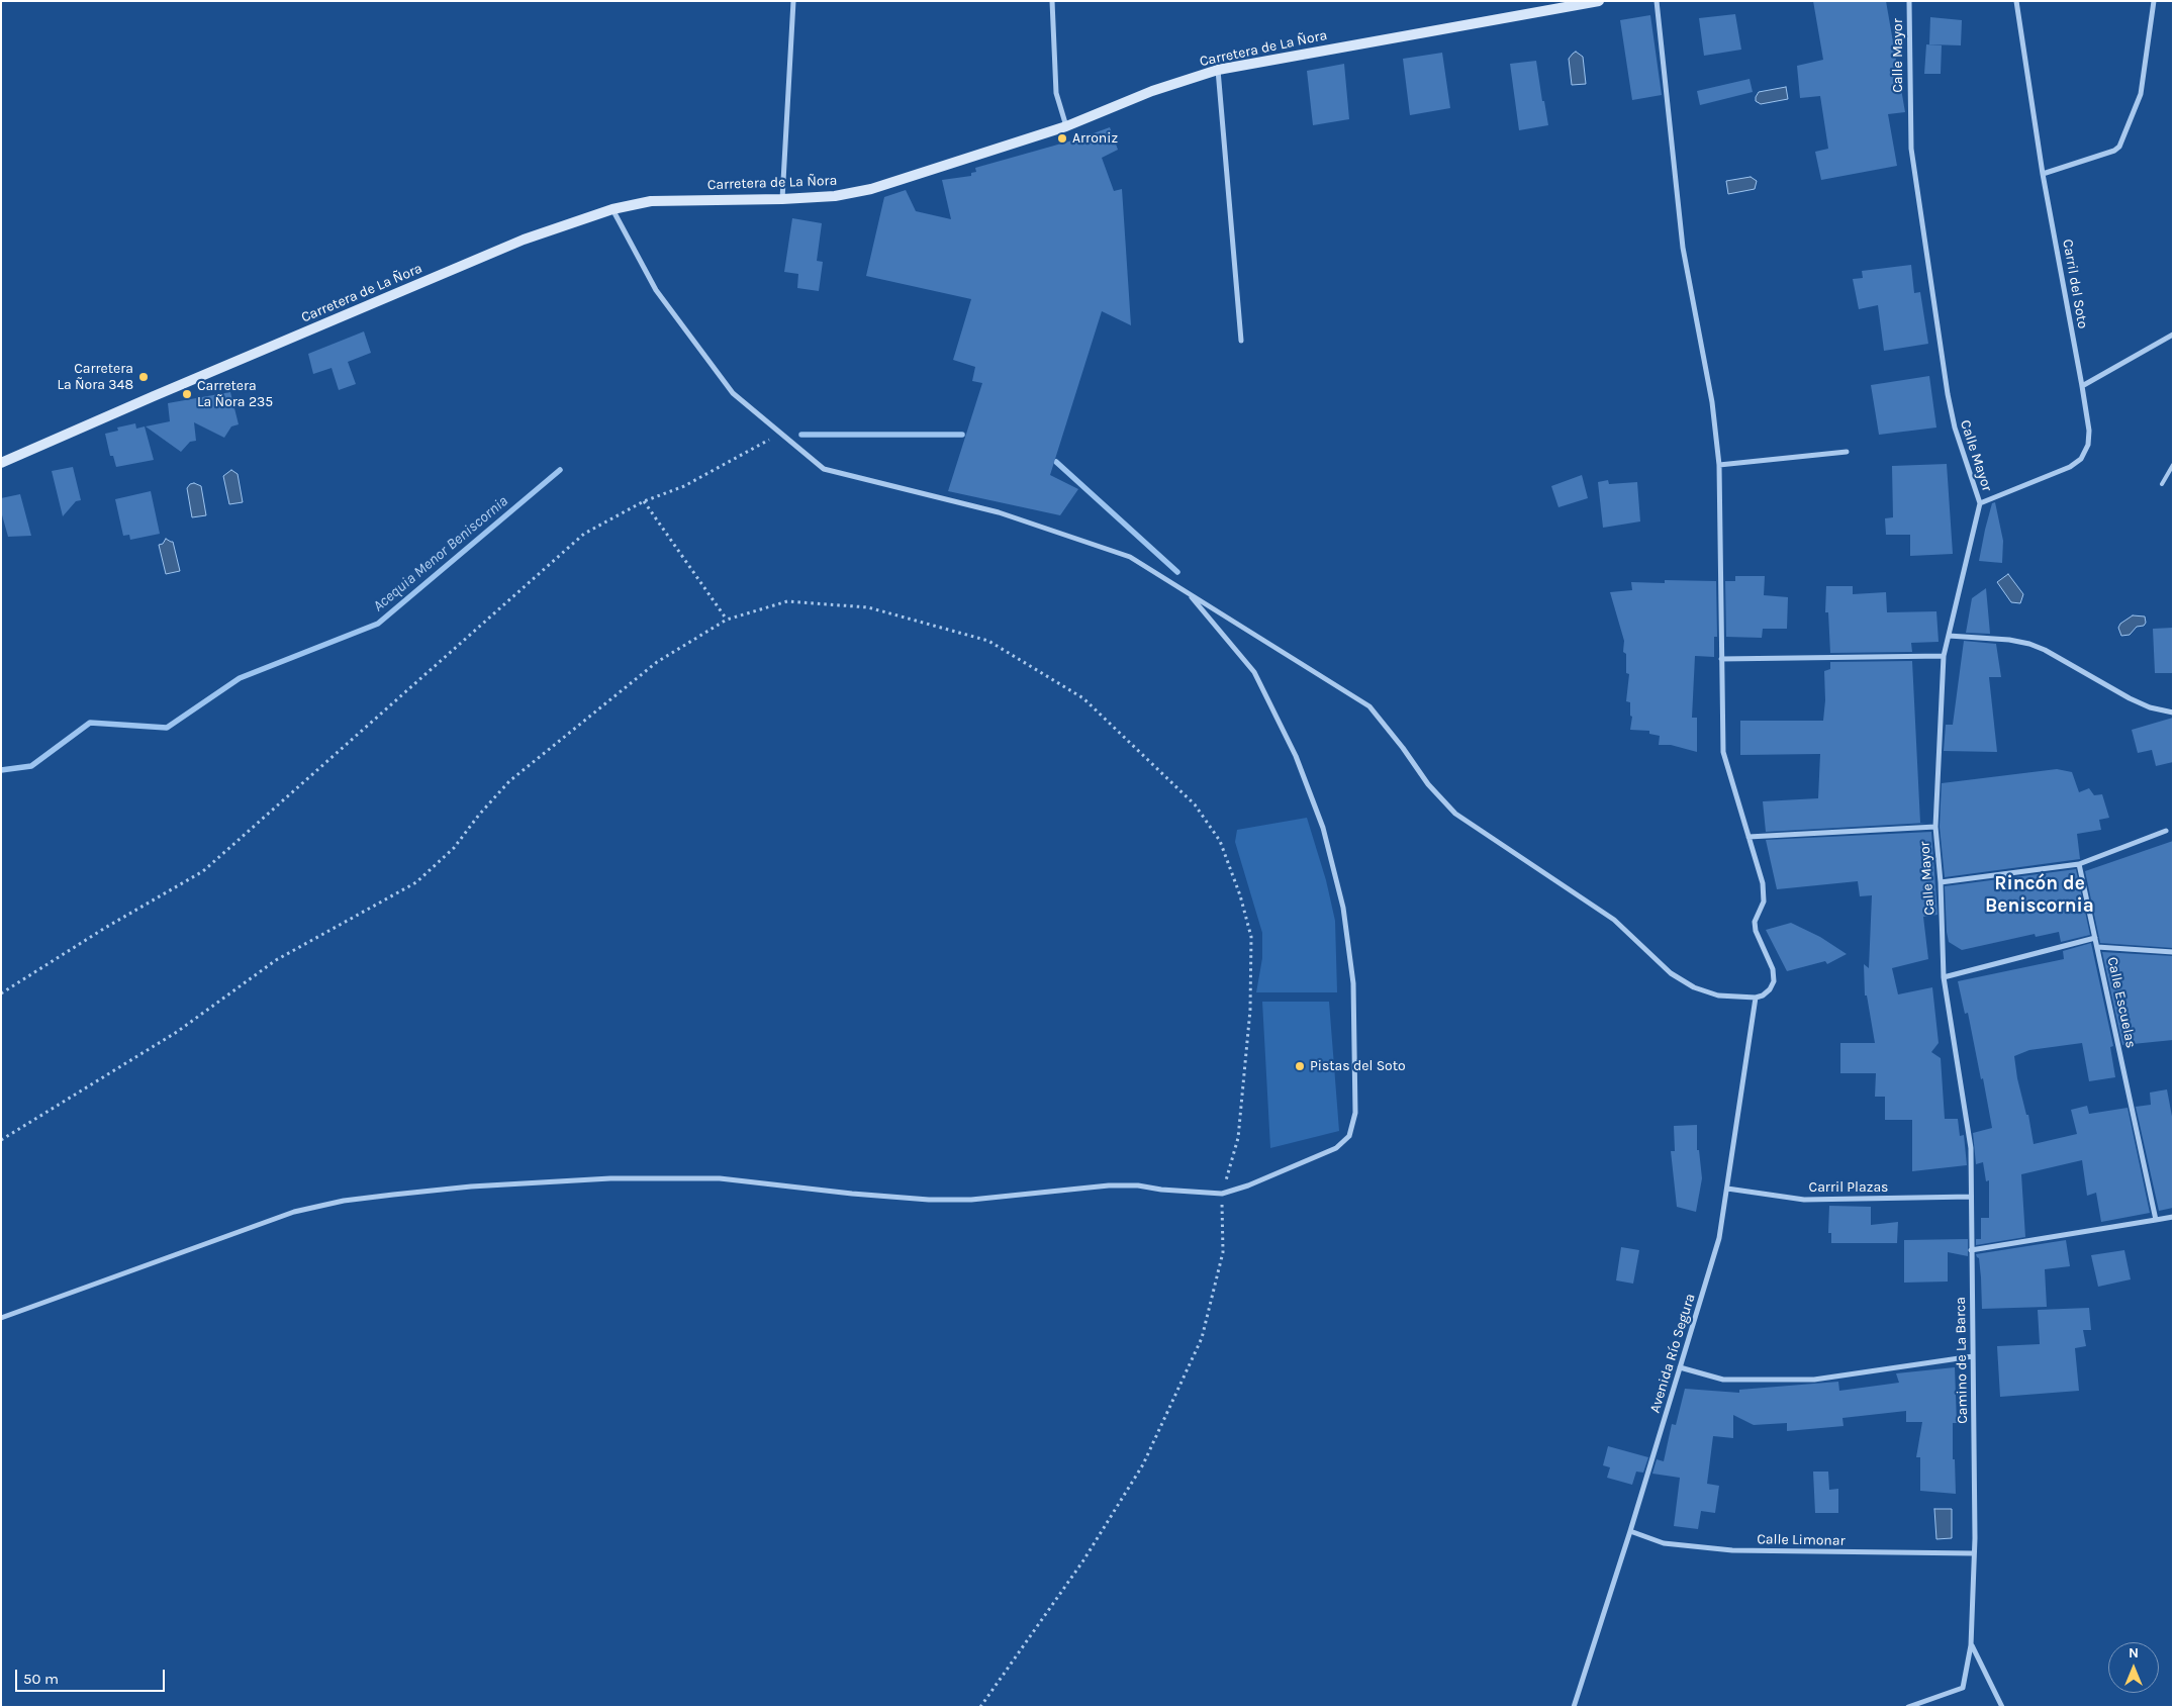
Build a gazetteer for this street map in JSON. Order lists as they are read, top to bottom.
{
  "streets": {
    "main road": ["Carretera de La Ñora"],
    "street": [
      "Calle Mayor",
      "Carril del Soto",
      "Calle Escuelas",
      "Carril Plazas",
      "Avenida Río Segura",
      "Camino de La Barca",
      "Calle Limonar"
    ]
  },
  "crossings": [
    ["Calle Mayor", "Carril del Soto"],
    ["Calle Mayor", "Camino de La Barca"],
    ["Carril Plazas", "Avenida Río Segura"],
    ["Carril Plazas", "Camino de La Barca"],
    ["Avenida Río Segura", "Calle Limonar"],
    ["Camino de La Barca", "Calle Limonar"]
  ],
  "districts": ["Rincón de Beniscornia"],
  "water": ["Acequia Menor Beniscornia"],
  "places": [
    "Arroniz",
    "Carretera La Ñora 348",
    "Carretera La Ñora 235",
    "Pistas del Soto"
  ],
  "scale_bar": "50 m",
  "north": "top"
}
